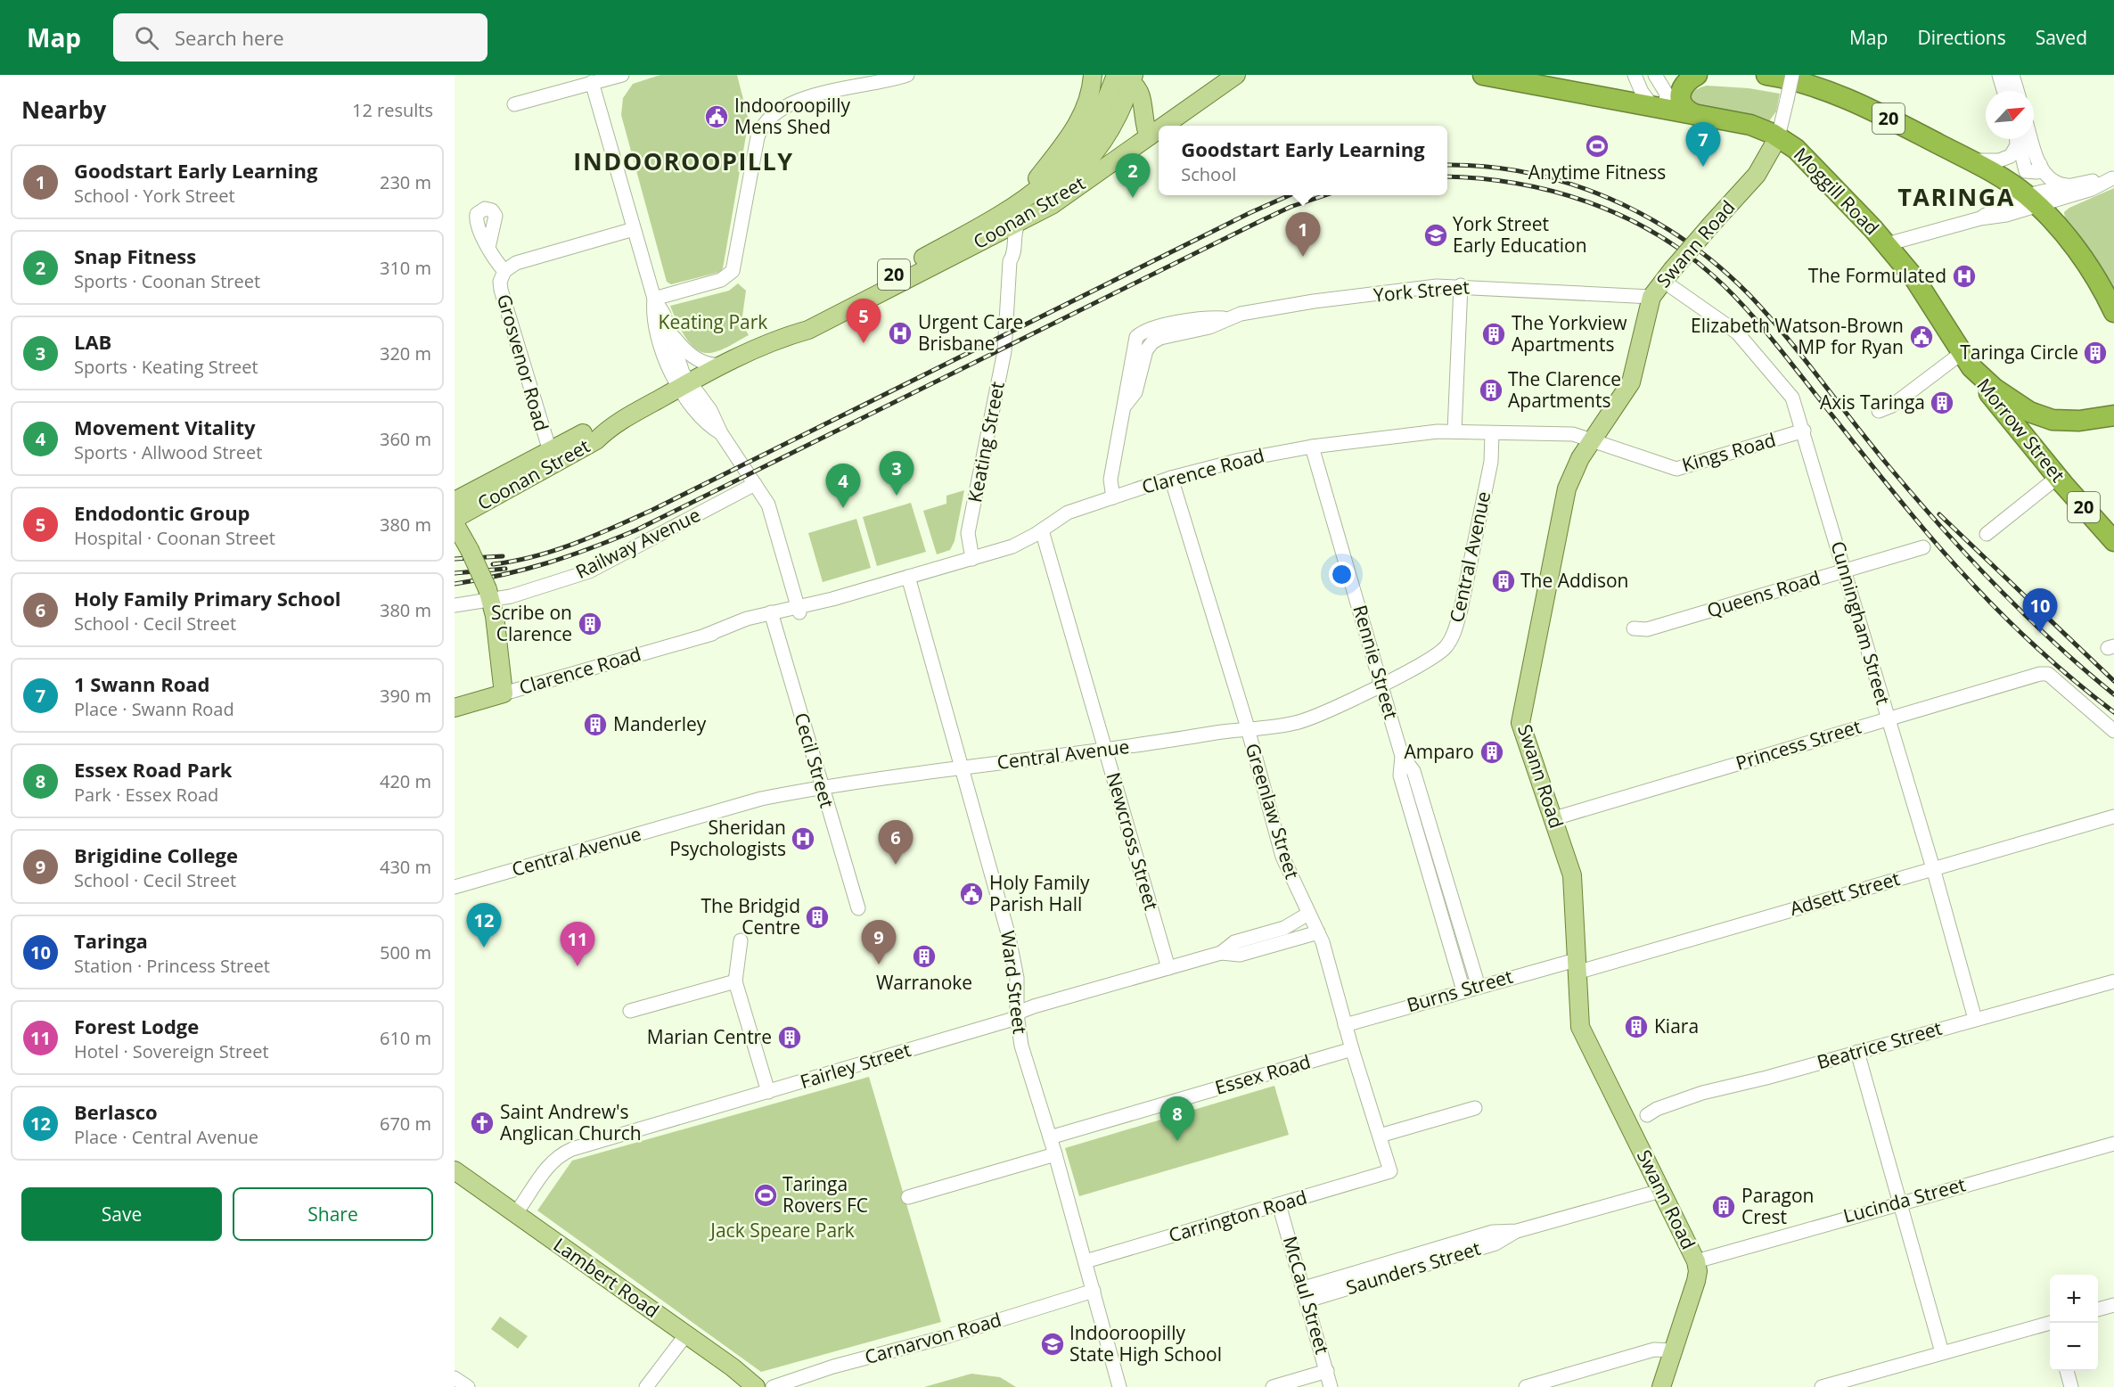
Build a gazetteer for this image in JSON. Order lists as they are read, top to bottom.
{
  "streets": {
    "highway": ["20", "Moggill Road", "Morrow Street"],
    "main road": [
      "Coonan Street",
      "Swann Road",
      "Clarence Road",
      "Lambert Road"
    ],
    "street": [
      "York Street",
      "Grosvenor Road",
      "Keating Street",
      "Kings Road",
      "Railway Avenue",
      "Central Avenue",
      "Queens Road",
      "Cunningham Street",
      "Rennie Street",
      "Princess Street",
      "Cecil Street",
      "Greenlaw Street",
      "Newcross Street",
      "Adsett Street",
      "Ward Street",
      "Burns Street",
      "Beatrice Street",
      "Fairley Street",
      "Essex Road",
      "Lucinda Street",
      "Carrington Road",
      "Saunders Street",
      "McCaul Street",
      "Carnarvon Road"
    ]
  },
  "crossings": [
    ["Moggill Road", "Swann Road"],
    ["Moggill Road", "Morrow Street"],
    ["Coonan Street", "Grosvenor Road"],
    ["Coonan Street", "Keating Street"],
    ["Swann Road", "York Street"],
    ["Swann Road", "Kings Road"],
    ["Swann Road", "Clarence Road"],
    ["Swann Road", "Cunningham Street"],
    ["Swann Road", "Princess Street"],
    ["Swann Road", "Adsett Street"],
    ["Swann Road", "Burns Street"],
    ["Swann Road", "Lucinda Street"],
    ["Swann Road", "Saunders Street"],
    ["York Street", "Clarence Road"],
    ["Keating Street", "Clarence Road"],
    ["Kings Road", "Clarence Road"],
    ["Kings Road", "Cunningham Street"],
    ["Clarence Road", "Central Avenue"],
    ["Clarence Road", "Rennie Street"],
    ["Clarence Road", "Cecil Street"],
    ["Clarence Road", "Greenlaw Street"],
    ["Clarence Road", "Newcross Street"],
    ["Clarence Road", "Ward Street"],
    ["Central Avenue", "Rennie Street"],
    ["Central Avenue", "Cecil Street"],
    ["Central Avenue", "Greenlaw Street"],
    ["Central Avenue", "Newcross Street"],
    ["Central Avenue", "Ward Street"],
    ["Queens Road", "Cunningham Street"],
    ["Cunningham Street", "Princess Street"],
    ["Cunningham Street", "Adsett Street"],
    ["Cunningham Street", "Beatrice Street"],
    ["Rennie Street", "Burns Street"],
    ["Greenlaw Street", "Burns Street"],
    ["Greenlaw Street", "Fairley Street"],
    ["Greenlaw Street", "Essex Road"],
    ["Greenlaw Street", "Carrington Road"],
    ["Newcross Street", "Fairley Street"],
    ["Adsett Street", "Burns Street"],
    ["Ward Street", "Fairley Street"],
    ["Ward Street", "Essex Road"],
    ["Ward Street", "Carrington Road"],
    ["Ward Street", "Carnarvon Road"],
    ["Fairley Street", "Lambert Road"],
    ["Carrington Road", "McCaul Street"],
    ["Saunders Street", "McCaul Street"]
  ],
  "districts": ["INDOOROOPILLY", "TARINGA"],
  "parks": ["Keating Park", "Jack Speare Park"],
  "places": {
    "public building": ["Indooroopilly Mens Shed", "Elizabeth Watson-Brown MP for Ryan", "Holy Family Parish Hall"],
    "sports": ["Anytime Fitness", "Taringa Rovers FC"],
    "school or university": ["York Street Early Education", "Indooroopilly State High School"],
    "hospital": ["The Formulated", "Urgent Care Brisbane", "Sheridan Psychologists"],
    "building": [
      "The Yorkview Apartments",
      "Taringa Circle",
      "The Clarence Apartments",
      "Axis Taringa",
      "The Addison",
      "Scribe on Clarence",
      "Manderley",
      "Amparo",
      "The Bridgid Centre",
      "Warranoke",
      "Kiara",
      "Marian Centre",
      "Paragon Crest"
    ],
    "church": ["Saint Andrew's Anglican Church"]
  },
  "north": "top right",
  "page": {
    "header": "Map",
    "search": "Search here",
    "nav": ["Map", "Directions", "Saved"],
    "heading": ["Nearby", "12 results"],
    "pins": [
      "7",
      "2",
      "1",
      "5",
      "3",
      "4",
      "10",
      "6",
      "12",
      "9",
      "11",
      "8"
    ],
    "popup": ["Goodstart Early Learning", "School"],
    "list": [
      {
        "mark": "1",
        "name": "Goodstart Early Learning",
        "note": "School · York Street",
        "value": "230 m"
      },
      {
        "mark": "2",
        "name": "Snap Fitness",
        "note": "Sports · Coonan Street",
        "value": "310 m"
      },
      {
        "mark": "3",
        "name": "LAB",
        "note": "Sports · Keating Street",
        "value": "320 m"
      },
      {
        "mark": "4",
        "name": "Movement Vitality",
        "note": "Sports · Allwood Street",
        "value": "360 m"
      },
      {
        "mark": "5",
        "name": "Endodontic Group",
        "note": "Hospital · Coonan Street",
        "value": "380 m"
      },
      {
        "mark": "6",
        "name": "Holy Family Primary School",
        "note": "School · Cecil Street",
        "value": "380 m"
      },
      {
        "mark": "7",
        "name": "1 Swann Road",
        "note": "Place · Swann Road",
        "value": "390 m"
      },
      {
        "mark": "8",
        "name": "Essex Road Park",
        "note": "Park · Essex Road",
        "value": "420 m"
      },
      {
        "mark": "9",
        "name": "Brigidine College",
        "note": "School · Cecil Street",
        "value": "430 m"
      },
      {
        "mark": "10",
        "name": "Taringa",
        "note": "Station · Princess Street",
        "value": "500 m"
      },
      {
        "mark": "11",
        "name": "Forest Lodge",
        "note": "Hotel · Sovereign Street",
        "value": "610 m"
      },
      {
        "mark": "12",
        "name": "Berlasco",
        "note": "Place · Central Avenue",
        "value": "670 m"
      }
    ],
    "buttons": ["Save", "Share"],
    "map_buttons": ["+", "−"]
  }
}
